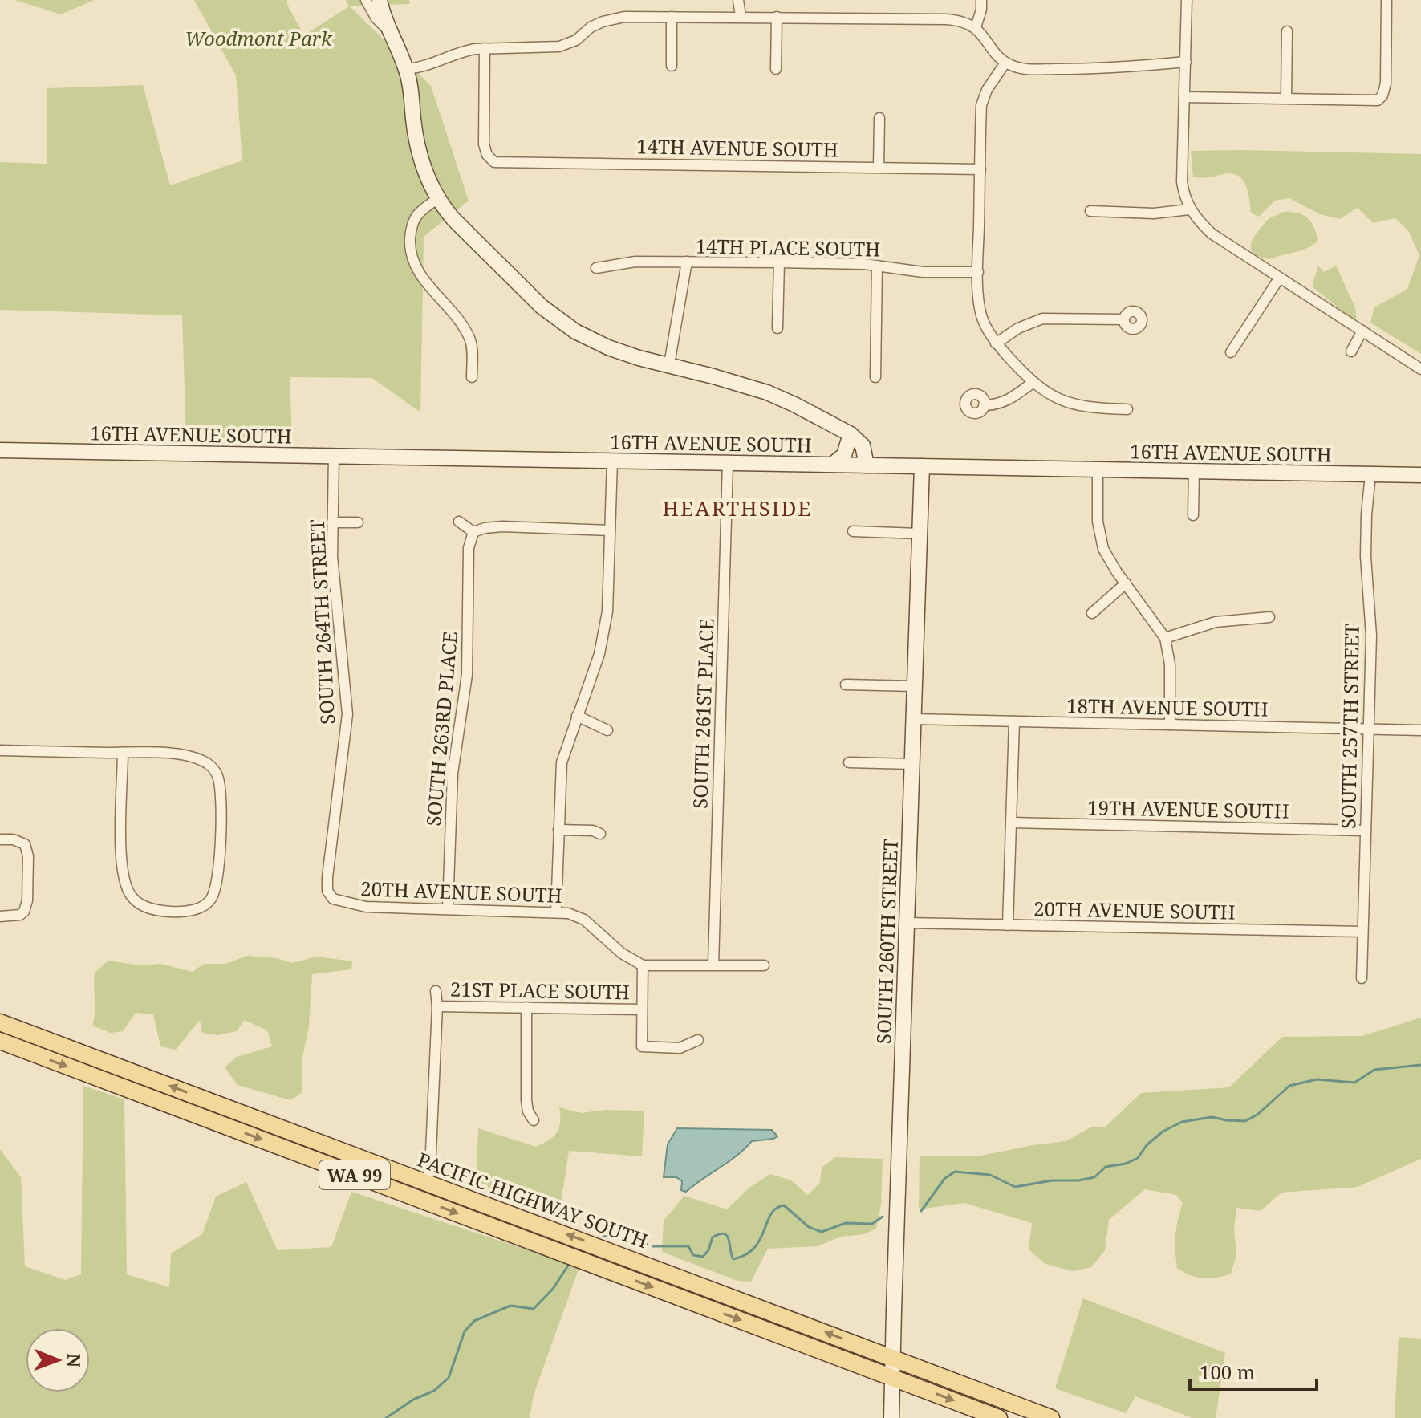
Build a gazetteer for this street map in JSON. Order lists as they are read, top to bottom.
{
  "streets": {
    "main road": [
      "16TH AVENUE SOUTH",
      "SOUTH 260TH STREET",
      "WA 99",
      "PACIFIC HIGHWAY SOUTH"
    ],
    "street": [
      "14TH AVENUE SOUTH",
      "14TH PLACE SOUTH",
      "SOUTH 264TH STREET",
      "18TH AVENUE SOUTH",
      "SOUTH 261ST PLACE",
      "SOUTH 257TH STREET",
      "SOUTH 263RD PLACE",
      "19TH AVENUE SOUTH",
      "20TH AVENUE SOUTH",
      "21ST PLACE SOUTH"
    ]
  },
  "crossings": [
    ["16TH AVENUE SOUTH", "SOUTH 264TH STREET"],
    ["16TH AVENUE SOUTH", "SOUTH 261ST PLACE"],
    ["16TH AVENUE SOUTH", "SOUTH 257TH STREET"],
    ["16TH AVENUE SOUTH", "SOUTH 260TH STREET"],
    ["SOUTH 264TH STREET", "20TH AVENUE SOUTH"],
    ["18TH AVENUE SOUTH", "SOUTH 257TH STREET"],
    ["18TH AVENUE SOUTH", "SOUTH 260TH STREET"],
    ["SOUTH 257TH STREET", "19TH AVENUE SOUTH"],
    ["SOUTH 257TH STREET", "20TH AVENUE SOUTH"],
    ["SOUTH 263RD PLACE", "20TH AVENUE SOUTH"],
    ["20TH AVENUE SOUTH", "SOUTH 260TH STREET"],
    ["SOUTH 260TH STREET", "PACIFIC HIGHWAY SOUTH"]
  ],
  "districts": ["HEARTHSIDE"],
  "parks": ["Woodmont Park"],
  "scale_bar": "100 m",
  "north": "right"
}
